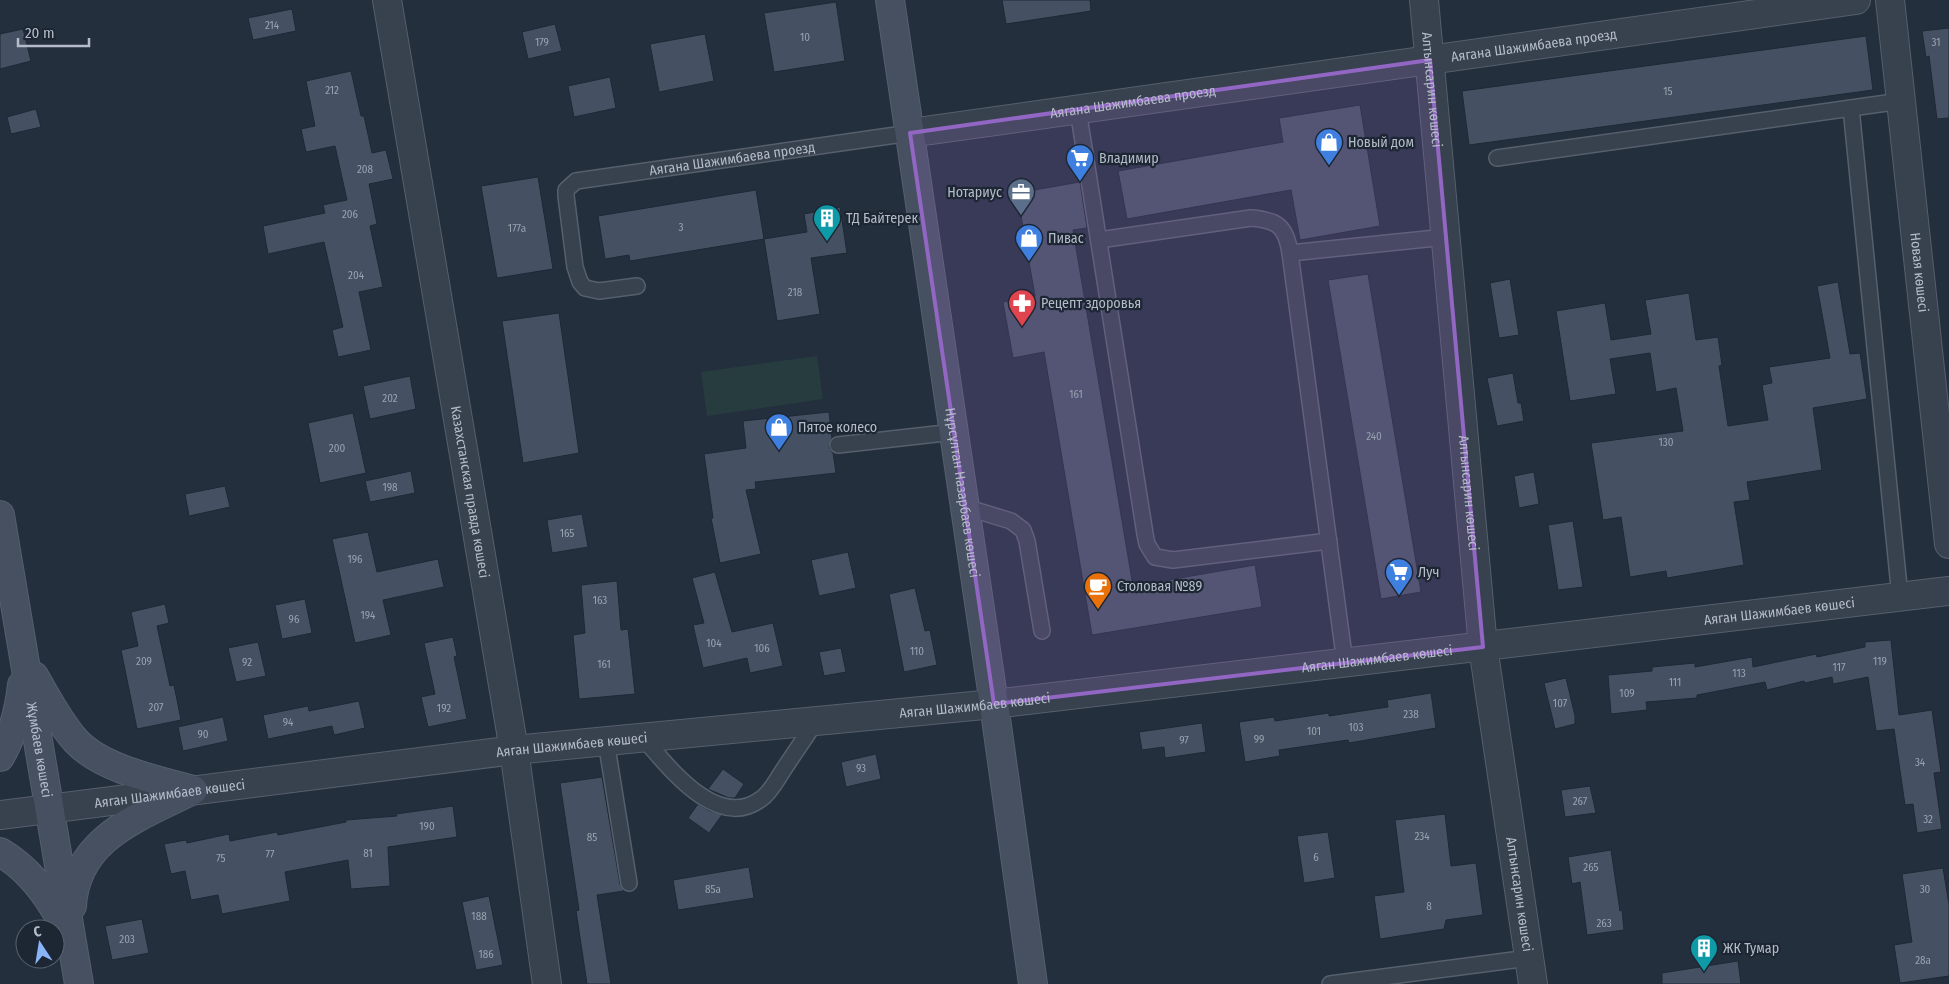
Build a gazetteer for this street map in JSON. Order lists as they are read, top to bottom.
{
  "streets": {
    "main road": ["Нұрсұлтан Назарбаев көшесі", "Жұмбаев көшесі"],
    "street": [
      "Аягана Шажимбаева проезд",
      "Алтынсарин көшесі",
      "Новая көшесі",
      "Казахстанская правда көшесі",
      "Аяган Шажимбаев көшесі"
    ]
  },
  "crossings": [
    ["Аягана Шажимбаева проезд", "Алтынсарин көшесі"],
    ["Аягана Шажимбаева проезд", "Нұрсұлтан Назарбаев көшесі"],
    ["Алтынсарин көшесі", "Аяган Шажимбаев көшесі"],
    ["Казахстанская правда көшесі", "Аяган Шажимбаев көшесі"],
    ["Нұрсұлтан Назарбаев көшесі", "Аяган Шажимбаев көшесі"],
    ["Аяган Шажимбаев көшесі", "Жұмбаев көшесі"]
  ],
  "places": {
    "shop": ["Новый дом", "Пивас", "Пятое колесо"],
    "supermarket": ["Владимир", "Луч"],
    "office": ["Нотариус"],
    "building": ["ТД Байтерек", "ЖК Тумар"],
    "pharmacy": ["Рецепт здоровья"],
    "cafe": ["Столовая №89"]
  },
  "house_numbers": [
    "214",
    "10",
    "179",
    "31",
    "212",
    "15",
    "208",
    "206",
    "3",
    "177а",
    "204",
    "218",
    "161",
    "202",
    "240",
    "130",
    "200",
    "198",
    "165",
    "196",
    "163",
    "194",
    "96",
    "104",
    "106",
    "110",
    "209",
    "119",
    "92",
    "161",
    "117",
    "113",
    "111",
    "109",
    "107",
    "207",
    "192",
    "238",
    "94",
    "103",
    "101",
    "90",
    "99",
    "97",
    "34",
    "93",
    "267",
    "32",
    "190",
    "234",
    "85",
    "81",
    "77",
    "6",
    "75",
    "265",
    "85а",
    "30",
    "8",
    "188",
    "263",
    "203",
    "186",
    "28а"
  ],
  "scale_bar": "20 m",
  "north": "top"
}
